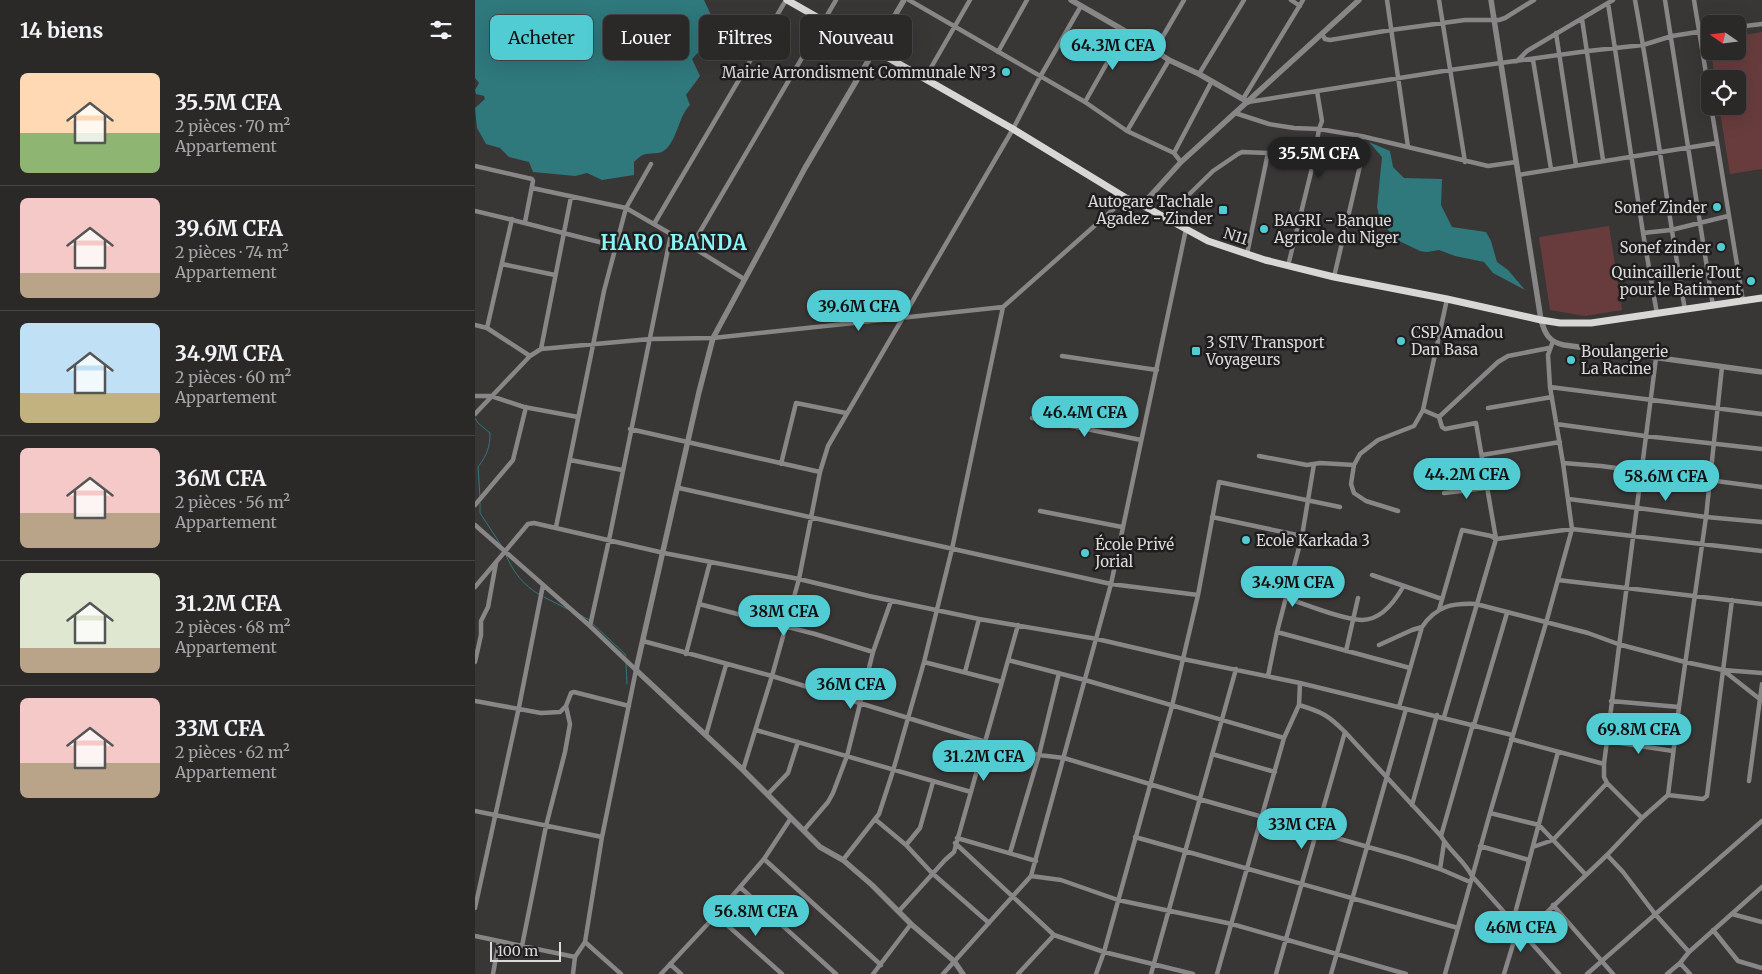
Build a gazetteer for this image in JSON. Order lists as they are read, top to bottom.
{
  "streets": {
    "main road": ["N11"]
  },
  "districts": ["HARO BANDA"],
  "places": {
    "other": [
      "Mairie Arrondisment Communale N°3",
      "Sonef Zinder",
      "BAGRI - Banque Agricole du Niger",
      "Sonef zinder",
      "Quincaillerie Tout pour le Batiment",
      "CSP Amadou Dan Basa",
      "Boulangerie La Racine",
      "Ecole Karkada 3",
      "École Privé Jorial"
    ],
    "transit": ["Autogare Tachale Agadez - Zinder", "3 STV Transport Voyageurs"]
  },
  "scale_bar": "100 m",
  "north": "left",
  "page": {
    "heading": "14 biens",
    "chip": [
      "Acheter",
      "Louer",
      "Filtres",
      "Nouveau"
    ],
    "price": [
      "64.3M CFA",
      "35.5M CFA",
      "39.6M CFA",
      "46.4M CFA",
      "44.2M CFA",
      "58.6M CFA",
      "34.9M CFA",
      "38M CFA",
      "36M CFA",
      "69.8M CFA",
      "31.2M CFA",
      "33M CFA",
      "56.8M CFA",
      "46M CFA"
    ],
    "list": [
      {
        "name": "35.5M CFA",
        "note": "2 pièces · 70 m² · Appartement"
      },
      {
        "name": "39.6M CFA",
        "note": "2 pièces · 74 m² · Appartement"
      },
      {
        "name": "34.9M CFA",
        "note": "2 pièces · 60 m² · Appartement"
      },
      {
        "name": "36M CFA",
        "note": "2 pièces · 56 m² · Appartement"
      },
      {
        "name": "31.2M CFA",
        "note": "2 pièces · 68 m² · Appartement"
      },
      {
        "name": "33M CFA",
        "note": "2 pièces · 62 m² · Appartement"
      }
    ],
    "scale": "100 m"
  }
}
